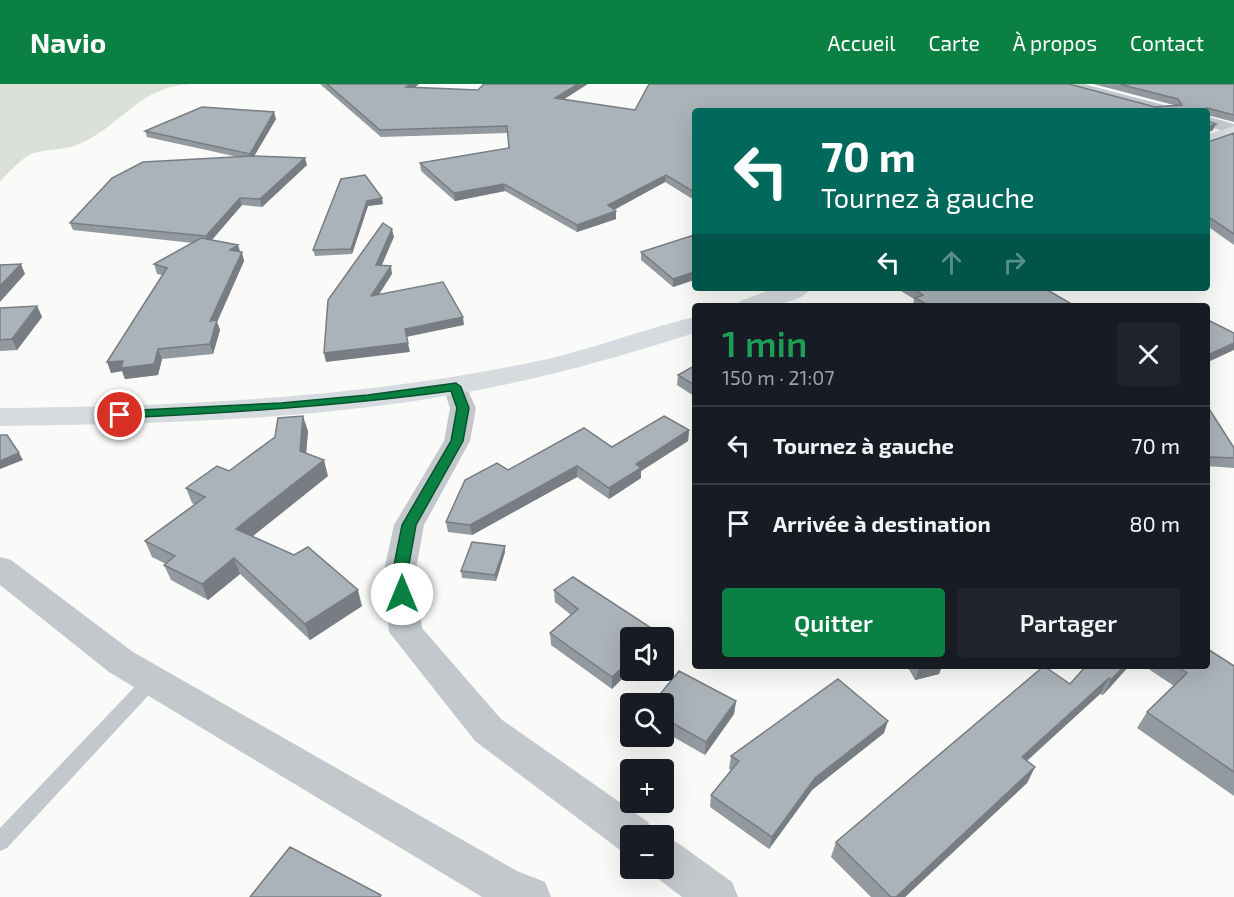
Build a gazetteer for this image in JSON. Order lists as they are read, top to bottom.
{
  "page": {
    "header": "Navio",
    "nav": [
      "Accueil",
      "Carte",
      "À propos",
      "Contact"
    ],
    "turn": ["70 m", "Tournez à gauche"],
    "heading": ["1 min", "150 m · 21:07"],
    "list": [
      {
        "name": "Tournez à gauche",
        "value": "70 m"
      },
      {
        "name": "Arrivée à destination",
        "value": "80 m"
      }
    ],
    "buttons": ["Quitter", "Partager"],
    "map_buttons": ["+", "−"]
  }
}
